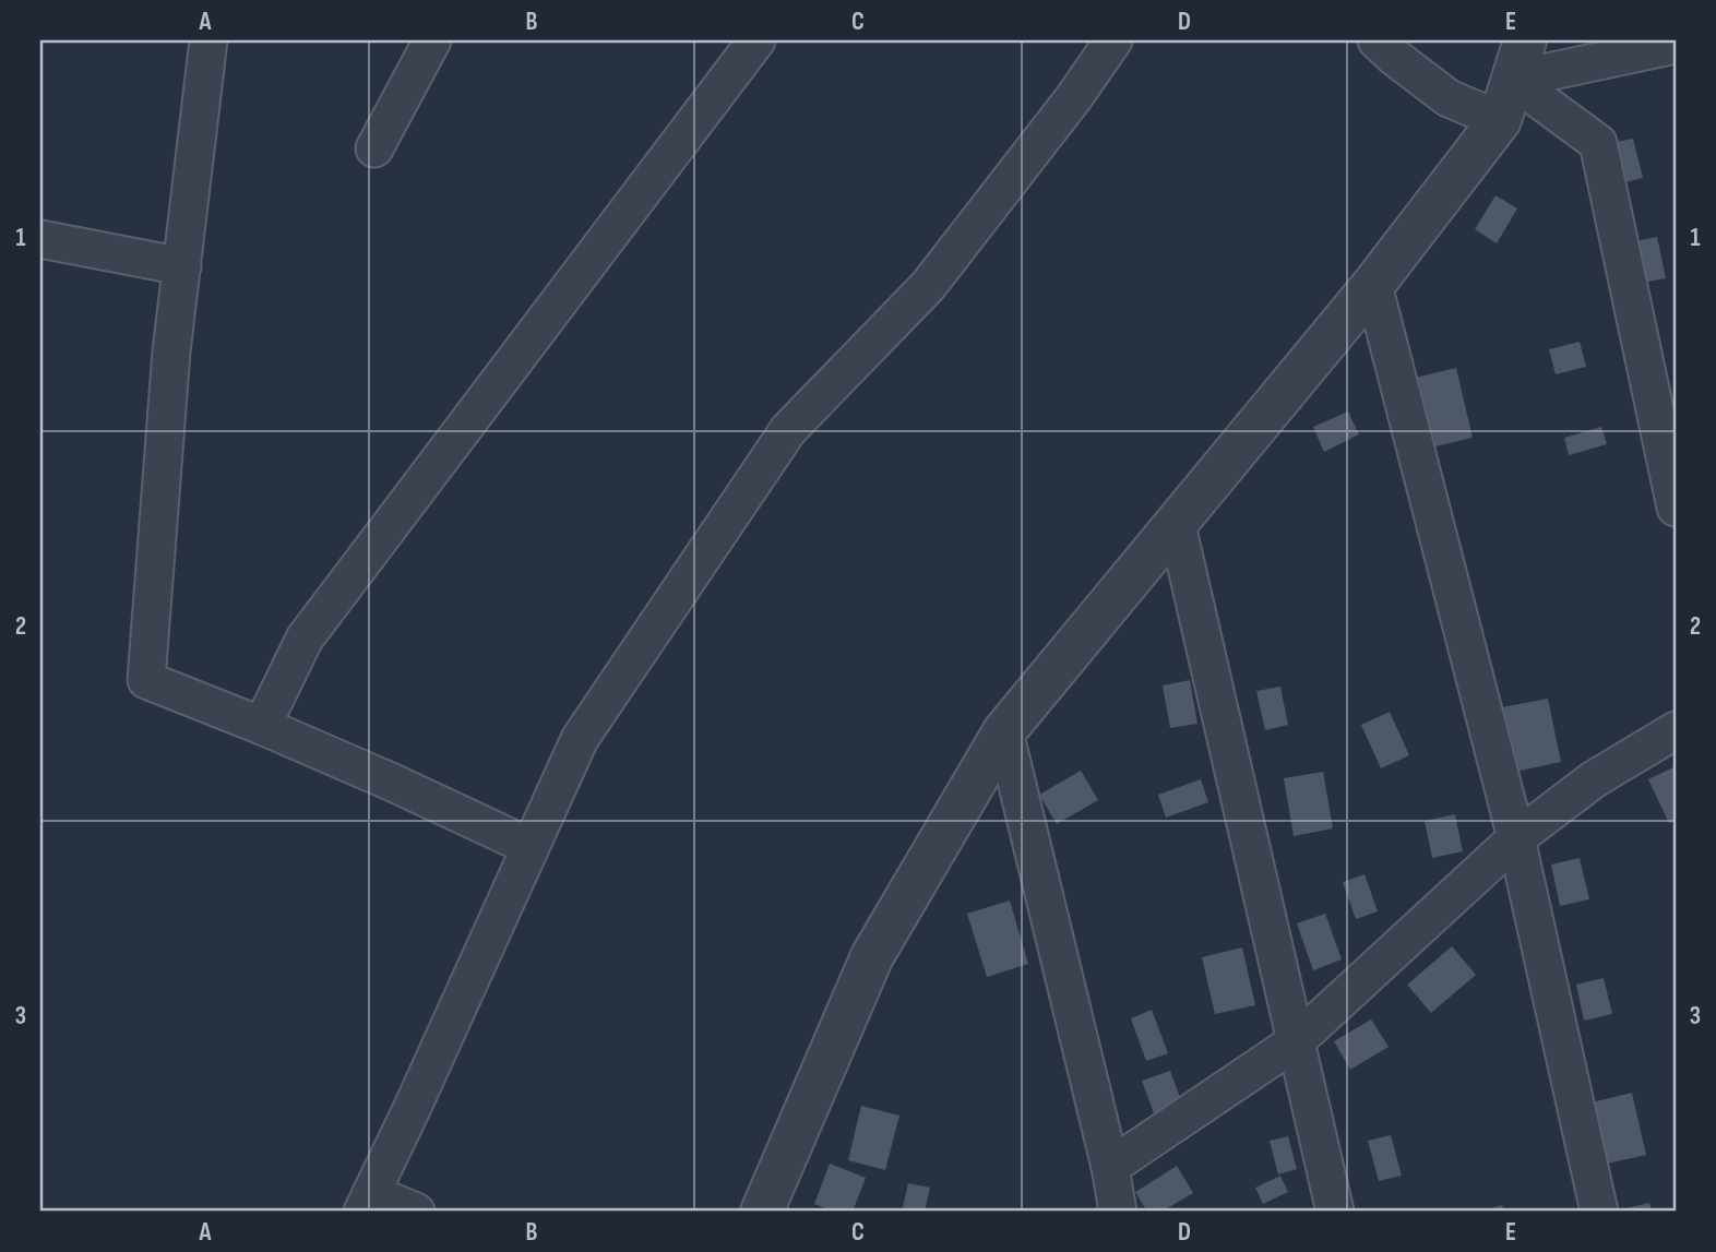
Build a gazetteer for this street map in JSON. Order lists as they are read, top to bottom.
{
  "grid": {
    "columns": [
      "A",
      "B",
      "C",
      "D",
      "E"
    ],
    "rows": ["1", "2", "3"]
  }
}
